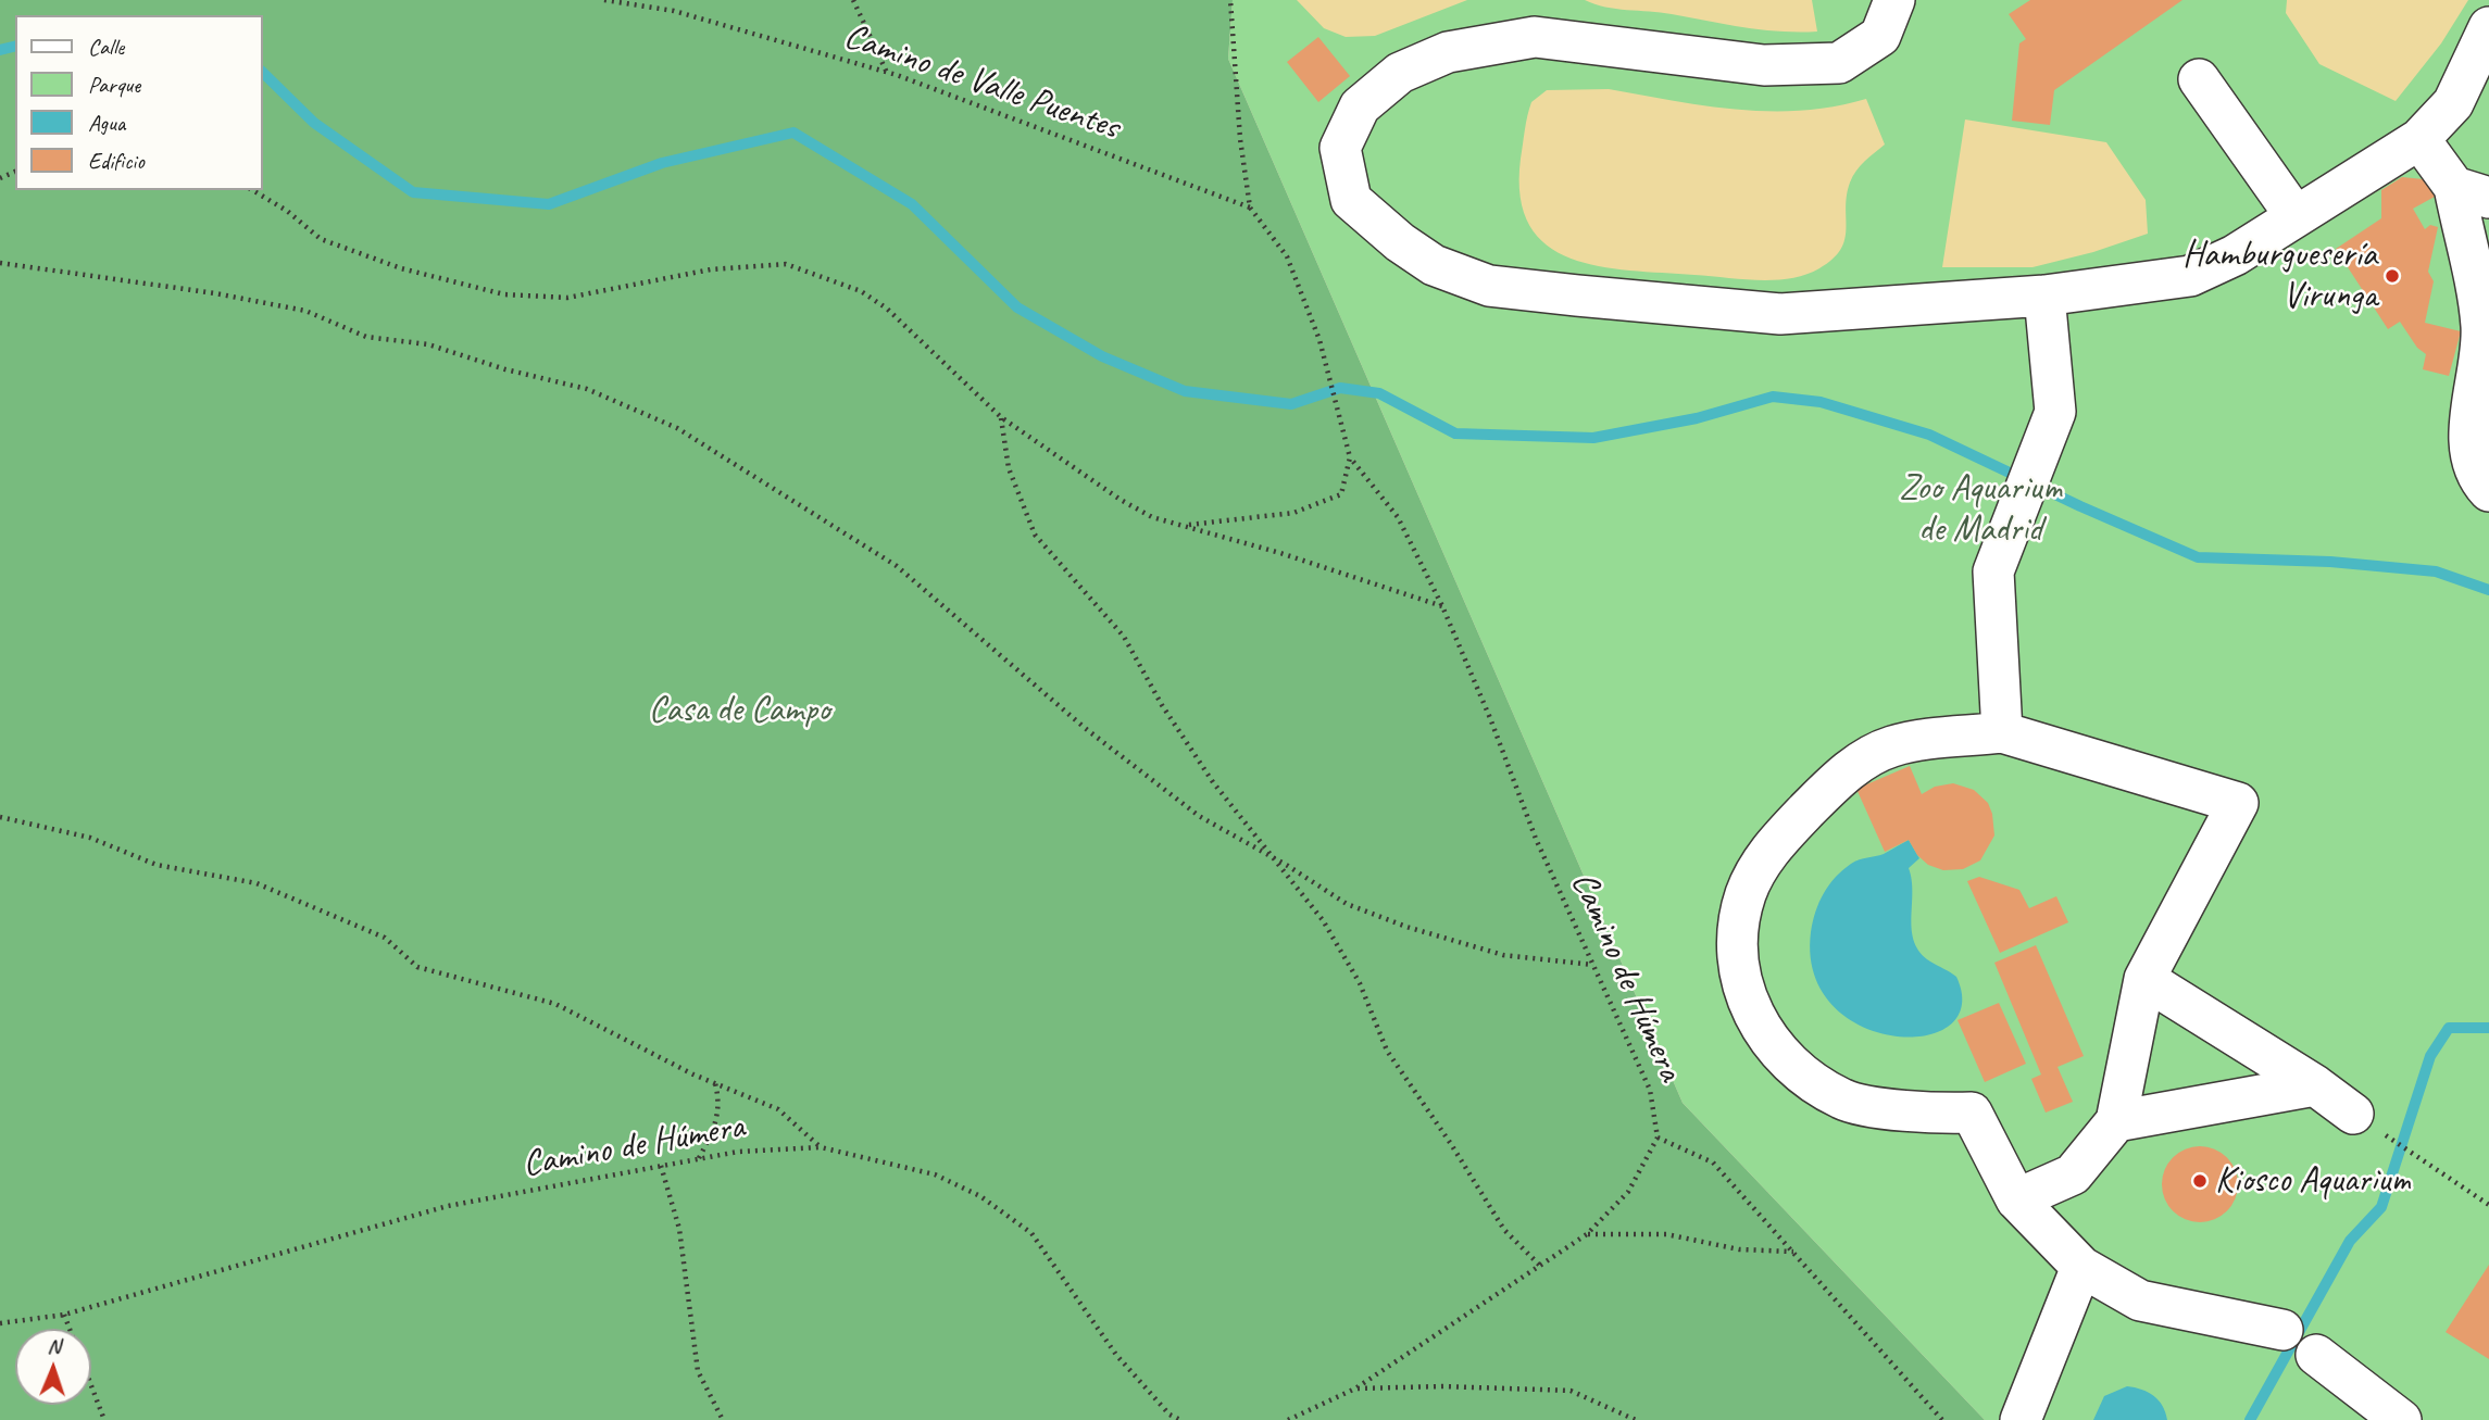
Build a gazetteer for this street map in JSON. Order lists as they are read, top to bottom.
{
  "streets": {
    "path": ["Camino de Valle Puentes", "Camino de Húmera"]
  },
  "parks": ["Zoo Aquarium de Madrid", "Casa de Campo"],
  "places": ["Hamburguesería Virunga", "Kiosco Aquarium"],
  "legend": [
    "Calle",
    "Parque",
    "Agua",
    "Edificio"
  ],
  "north": "top"
}
